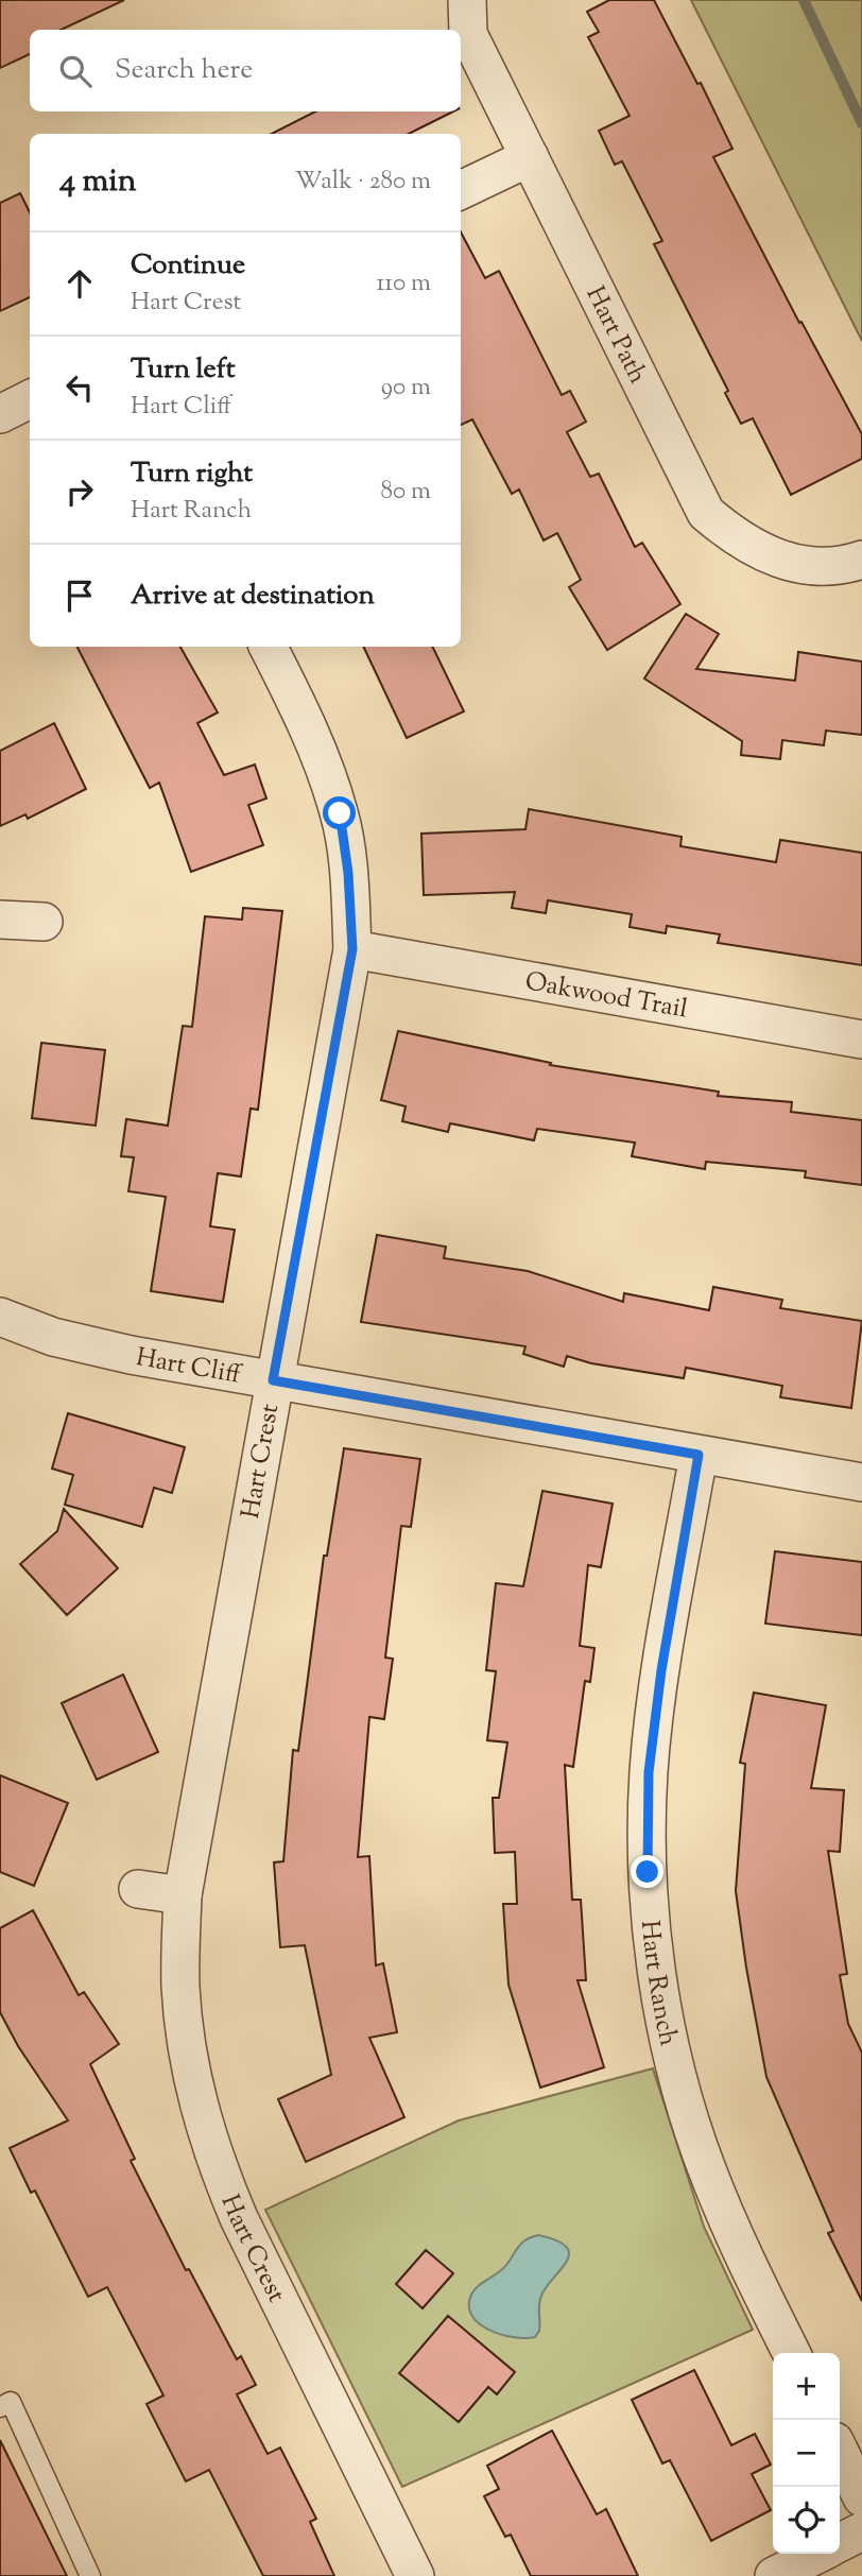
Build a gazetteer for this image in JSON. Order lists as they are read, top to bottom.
{
  "streets": {
    "street": [
      "Hart Path",
      "Oakwood Trail",
      "Hart Cliff",
      "Hart Crest",
      "Hart Ranch"
    ]
  },
  "crossings": [
    ["Oakwood Trail", "Hart Crest"],
    ["Hart Cliff", "Hart Crest"],
    ["Hart Cliff", "Hart Ranch"]
  ],
  "page": {
    "search": "Search here",
    "heading": ["4 min", "Walk · 280 m"],
    "list": [
      ["Continue", "Hart Crest", "110 m"],
      ["Turn left", "Hart Cliff", "90 m"],
      ["Turn right", "Hart Ranch", "80 m"],
      "Arrive at destination"
    ],
    "map_buttons": ["+", "−"]
  }
}
